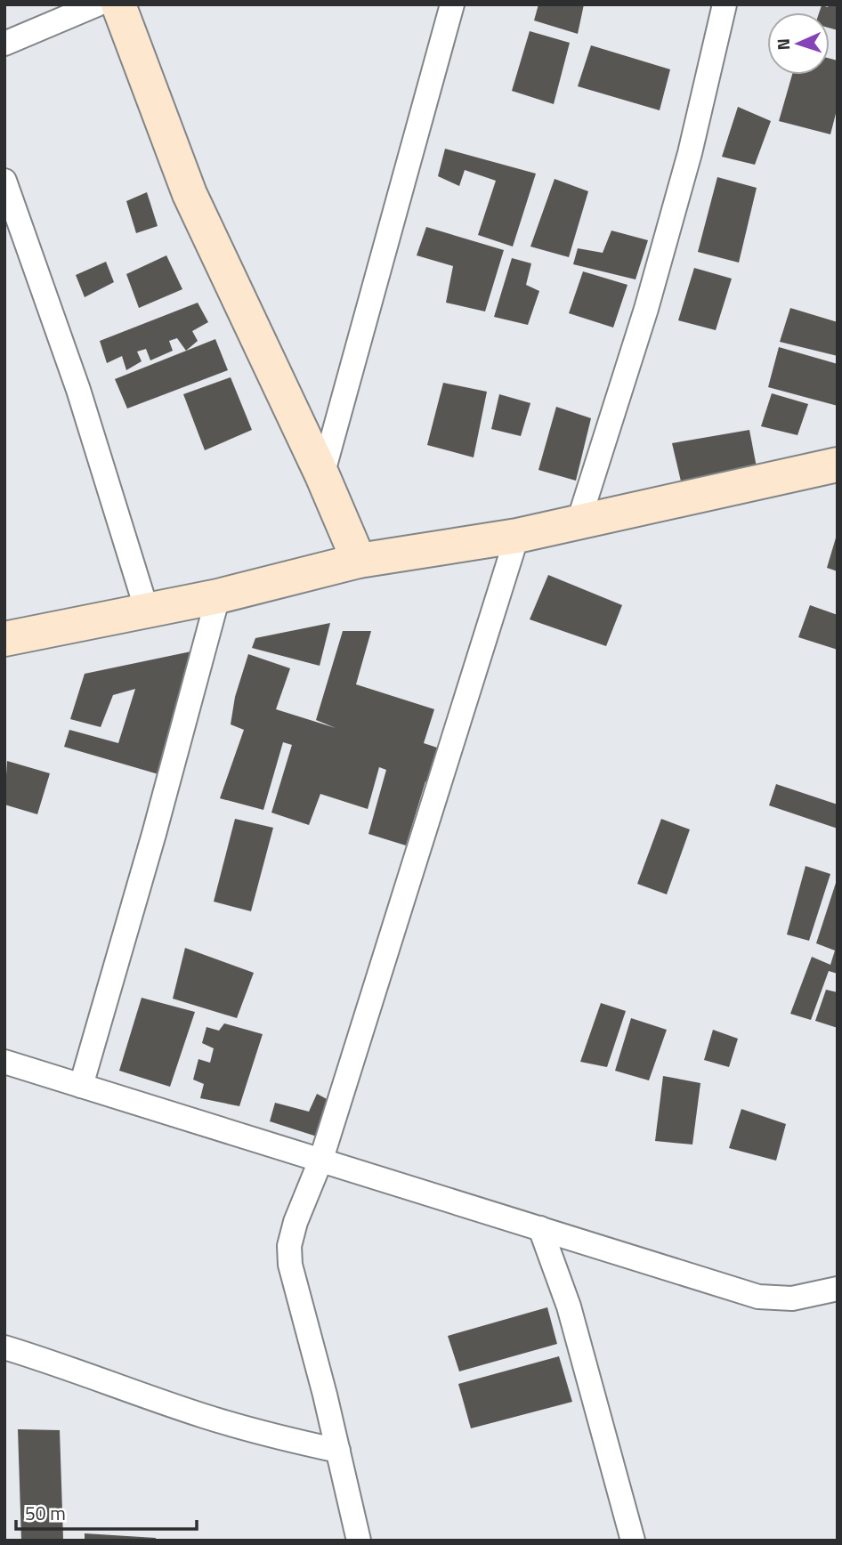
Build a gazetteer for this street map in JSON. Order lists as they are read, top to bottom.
{
  "scale_bar": "50 m",
  "north": "left"
}
